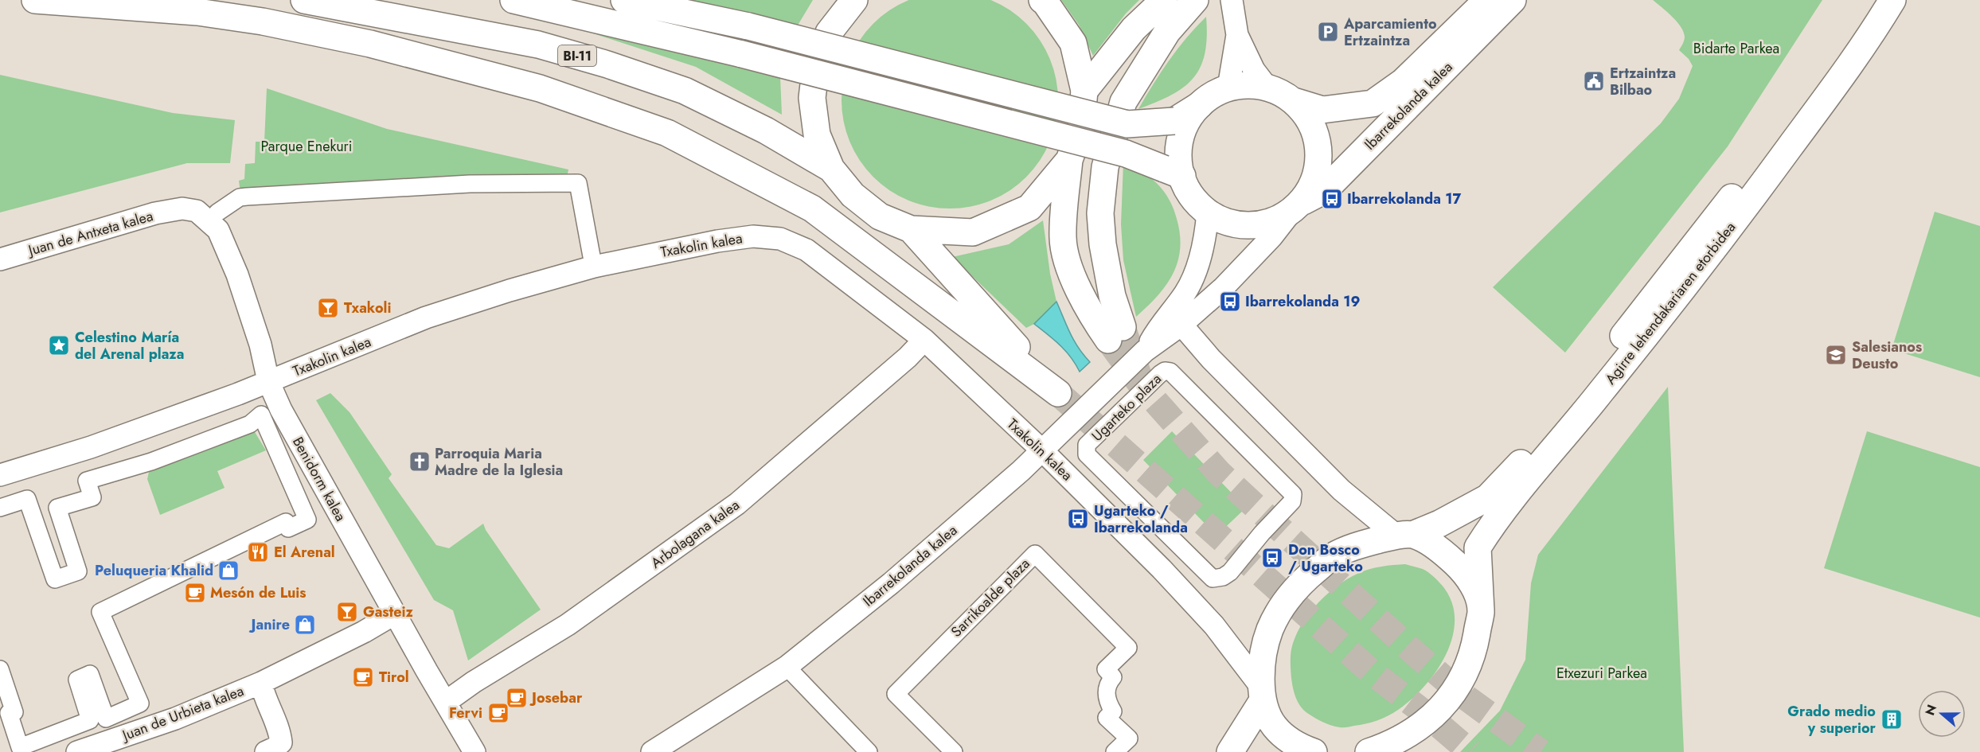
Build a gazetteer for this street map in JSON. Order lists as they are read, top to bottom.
{
  "streets": {
    "main road": ["BI-11", "Ibarrekolanda kalea", "Agirre lehendakariaren etorbidea"],
    "street": [
      "Juan de Antxeta kalea",
      "Txakolin kalea",
      "Ugarteko plaza",
      "Benidorm kalea",
      "Arbolagana kalea",
      "Sarrikoalde plaza",
      "Juan de Urbieta kalea"
    ]
  },
  "crossings": [
    ["Ibarrekolanda kalea", "Txakolin kalea"],
    ["Juan de Antxeta kalea", "Benidorm kalea"],
    ["Txakolin kalea", "Agirre lehendakariaren etorbidea"],
    ["Txakolin kalea", "Benidorm kalea"],
    ["Txakolin kalea", "Arbolagana kalea"],
    ["Benidorm kalea", "Arbolagana kalea"],
    ["Benidorm kalea", "Juan de Urbieta kalea"]
  ],
  "parks": ["Bidarte Parkea", "Parque Enekuri", "Etxezuri Parkea"],
  "places": {
    "parking": ["Aparcamiento Ertzaintza"],
    "public building": ["Ertzaintza Bilbao"],
    "bus stop": [
      "Ibarrekolanda 17",
      "Ibarrekolanda 19",
      "Ugarteko / Ibarrekolanda",
      "Don Bosco / Ugarteko"
    ],
    "bar": ["Txakoli", "Gasteiz"],
    "place": ["Celestino María del Arenal plaza"],
    "school or university": ["Salesianos Deusto"],
    "church": ["Parroquia Maria Madre de la Iglesia"],
    "restaurant": ["El Arenal"],
    "shop": ["Peluqueria Khalid", "Janire"],
    "cafe": [
      "Mesón de Luis",
      "Tirol",
      "Josebar",
      "Fervi"
    ],
    "building": ["Grado medio y superior"]
  },
  "north": "left"
}
